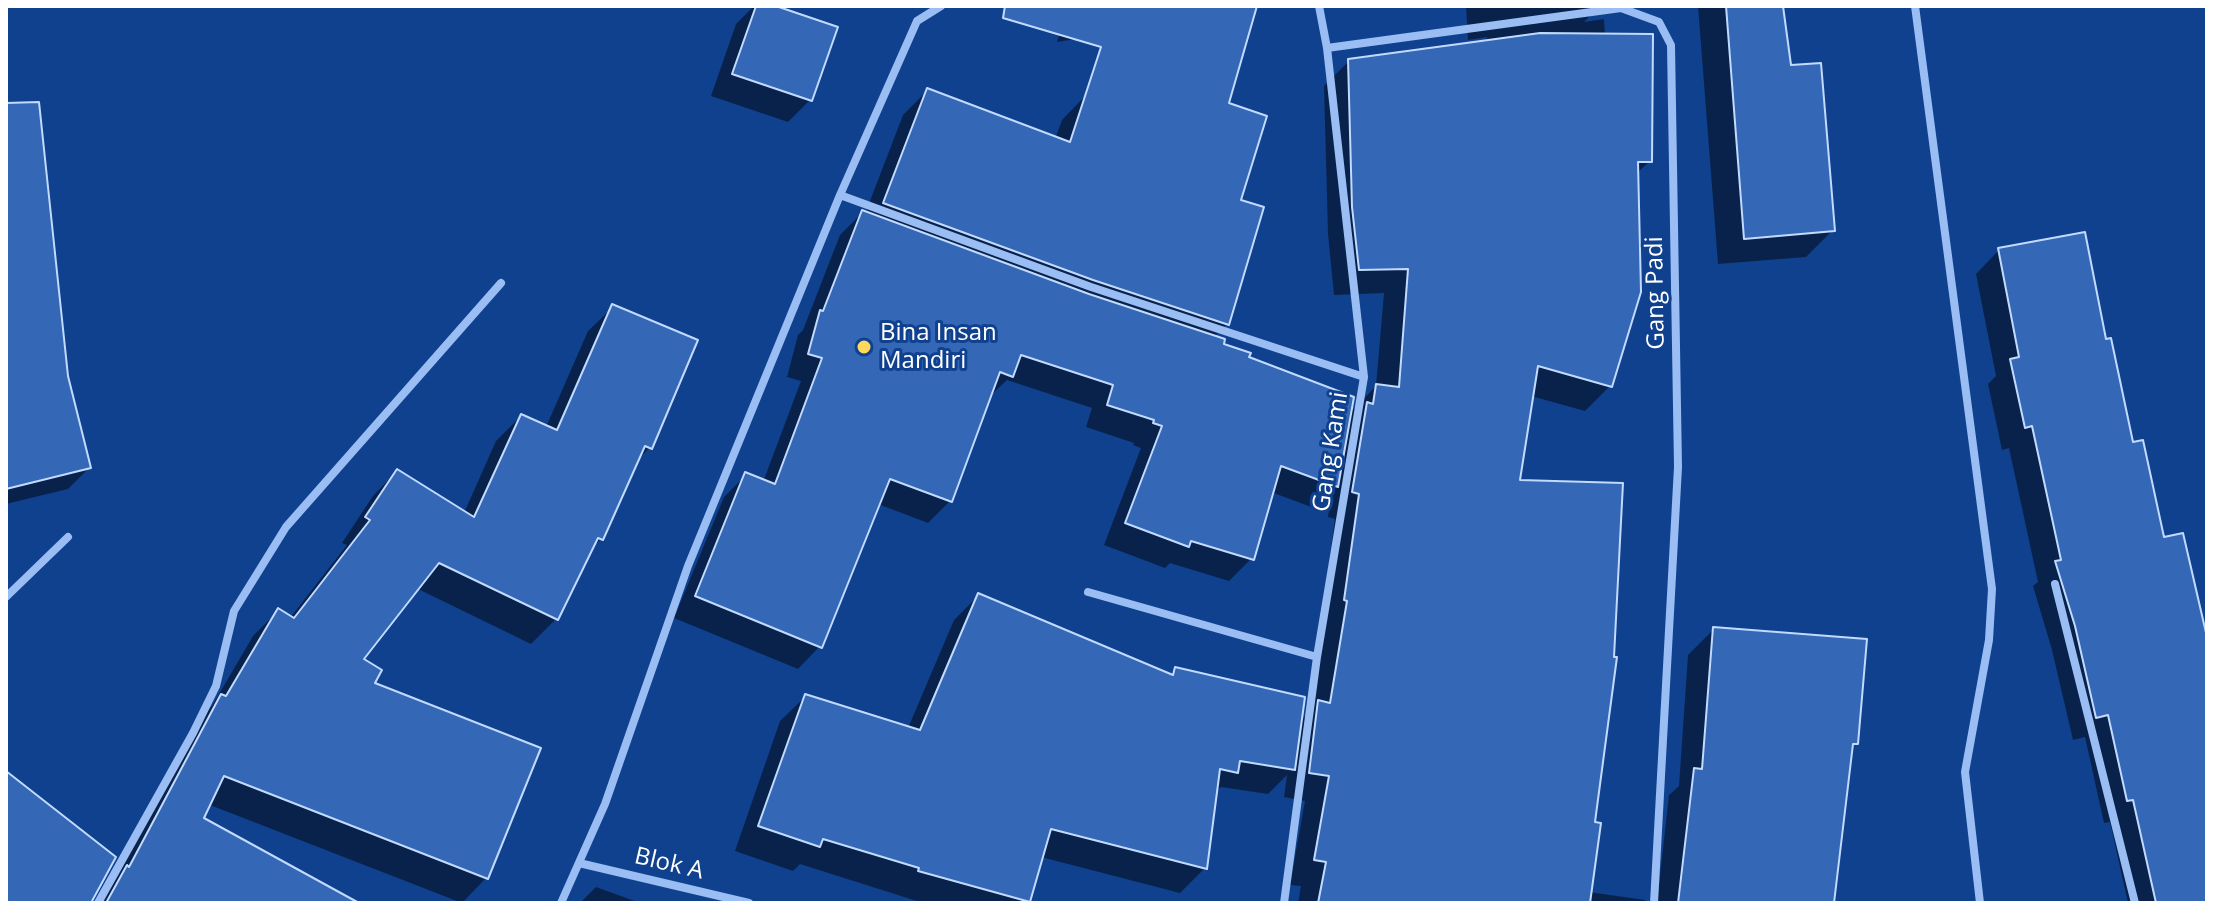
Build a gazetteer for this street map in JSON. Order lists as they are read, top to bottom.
{
  "streets": {
    "street": ["Gang Padi", "Gang Kami", "Blok A"]
  },
  "crossings": [
    ["Gang Padi", "Gang Kami"]
  ],
  "places": ["Bina Insan Mandiri"]
}
